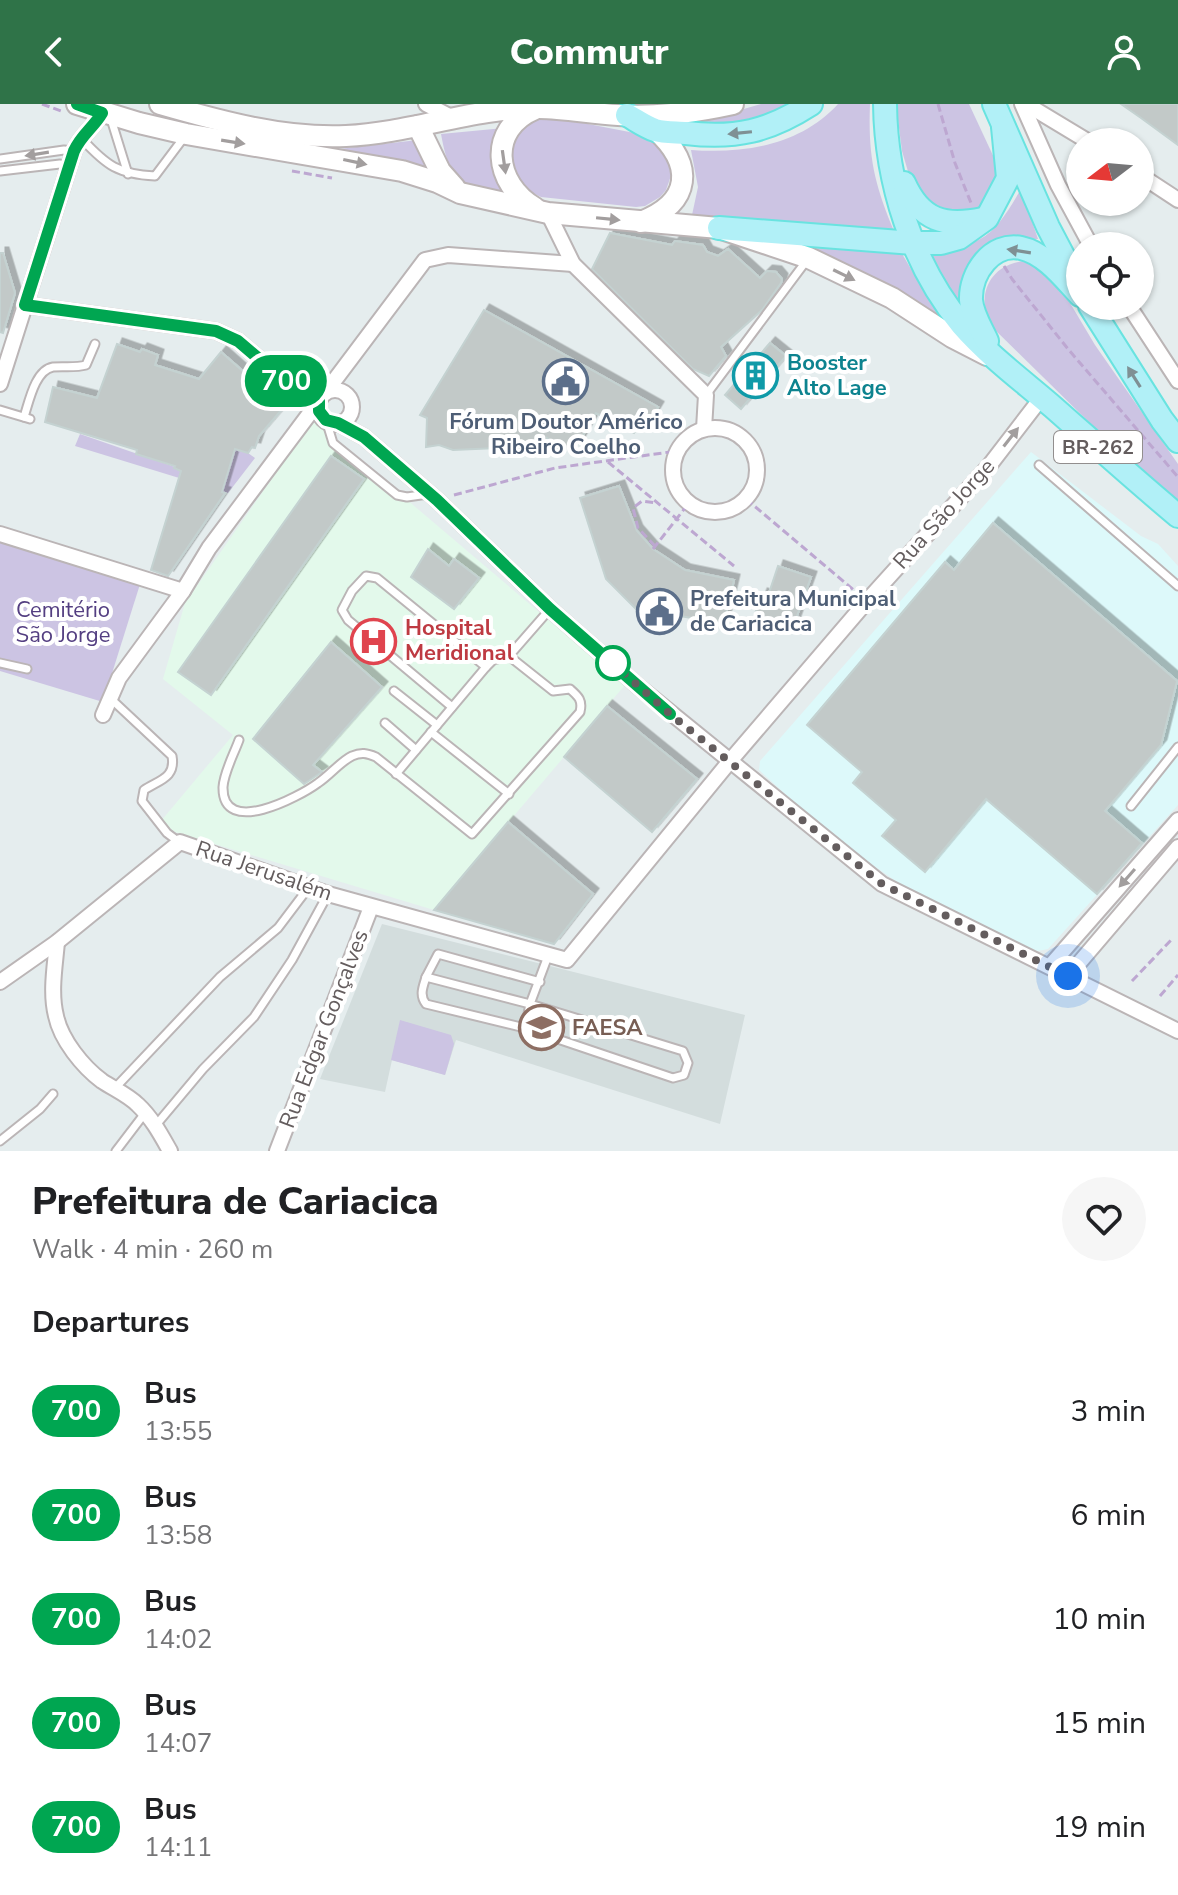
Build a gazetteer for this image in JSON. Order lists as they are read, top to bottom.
{
  "streets": {
    "main road": ["BR-262"],
    "street": ["Rua São Jorge", "Rua Jerusalém", "Rua Edgar Gonçalves"]
  },
  "crossings": [
    ["BR-262", "Rua São Jorge"],
    ["Rua São Jorge", "Rua Jerusalém"],
    ["Rua Jerusalém", "Rua Edgar Gonçalves"]
  ],
  "one_way": ["Rua São Jorge"],
  "parks": ["Cemitério São Jorge"],
  "places": {
    "building": ["Booster Alto Lage"],
    "public building": ["Fórum Doutor Américo Ribeiro Coelho", "Prefeitura Municipal de Cariacica"],
    "hospital": ["Hospital Meridional"],
    "school or university": ["FAESA"]
  },
  "lines": ["bus line 700"],
  "north": "left",
  "page": {
    "header": "Commutr",
    "on_map": "700",
    "heading": [
      ["Prefeitura de Cariacica", "Walk · 4 min · 260 m"],
      "Departures"
    ],
    "list": [
      {
        "mark": "700",
        "name": "Bus",
        "note": "13:55",
        "value": "3 min"
      },
      {
        "mark": "700",
        "name": "Bus",
        "note": "13:58",
        "value": "6 min"
      },
      {
        "mark": "700",
        "name": "Bus",
        "note": "14:02",
        "value": "10 min"
      },
      {
        "mark": "700",
        "name": "Bus",
        "note": "14:07",
        "value": "15 min"
      },
      {
        "mark": "700",
        "name": "Bus",
        "note": "14:11",
        "value": "19 min"
      }
    ]
  }
}
